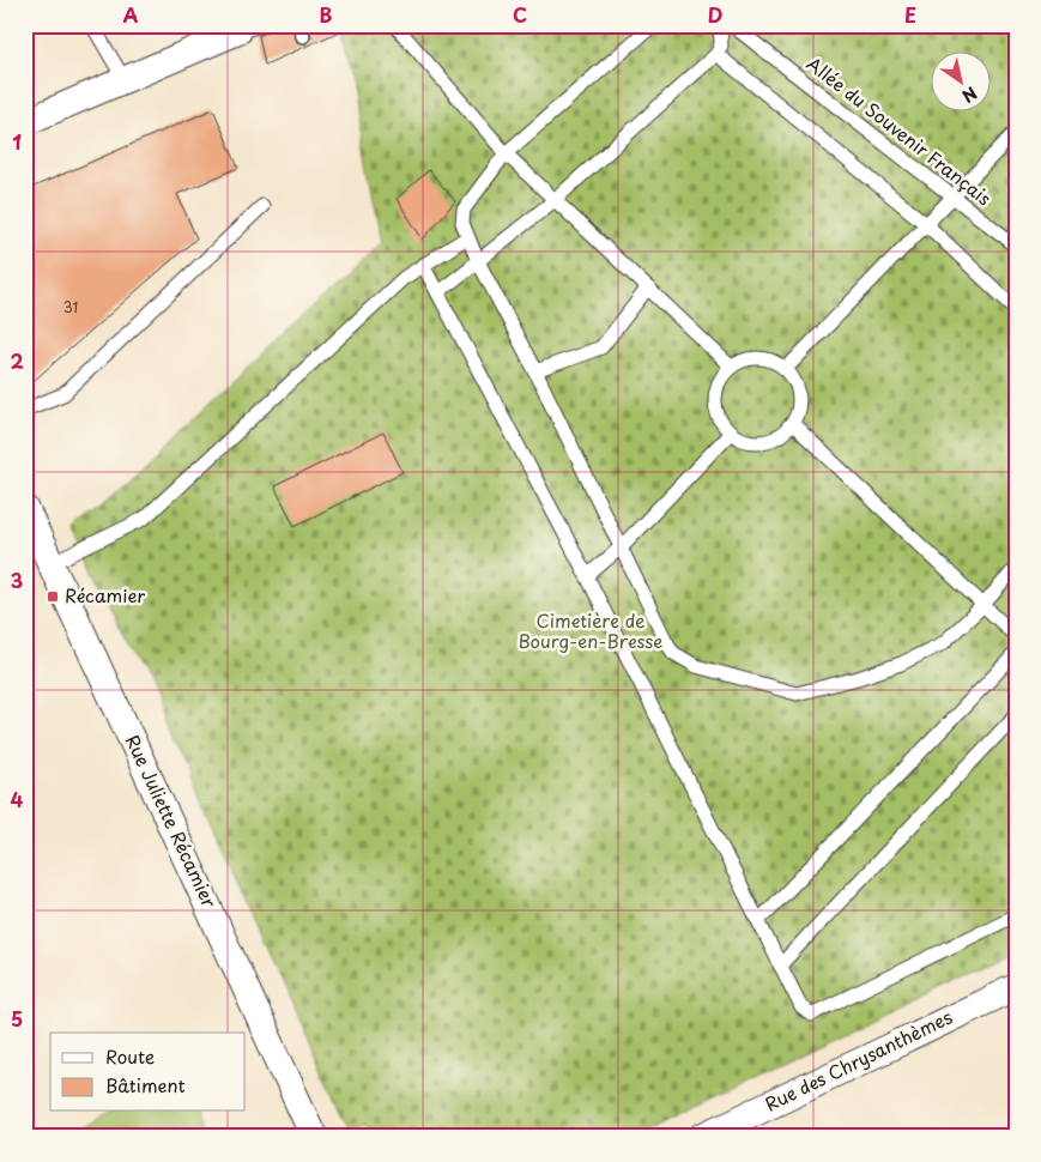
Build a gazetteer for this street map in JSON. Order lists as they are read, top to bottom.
{
  "streets": {
    "street": ["Rue Juliette Récamier", "Rue des Chrysanthèmes"],
    "lane": ["Allée du Souvenir Français"]
  },
  "parks": ["Cimetière de Bourg-en-Bresse"],
  "places": {
    "transit": ["Récamier"]
  },
  "house_numbers": ["31"],
  "legend": ["Route", "Bâtiment"],
  "north": "bottom right",
  "grid": {
    "columns": [
      "A",
      "B",
      "C",
      "D",
      "E"
    ],
    "rows": [
      "1",
      "2",
      "3",
      "4",
      "5"
    ]
  }
}
